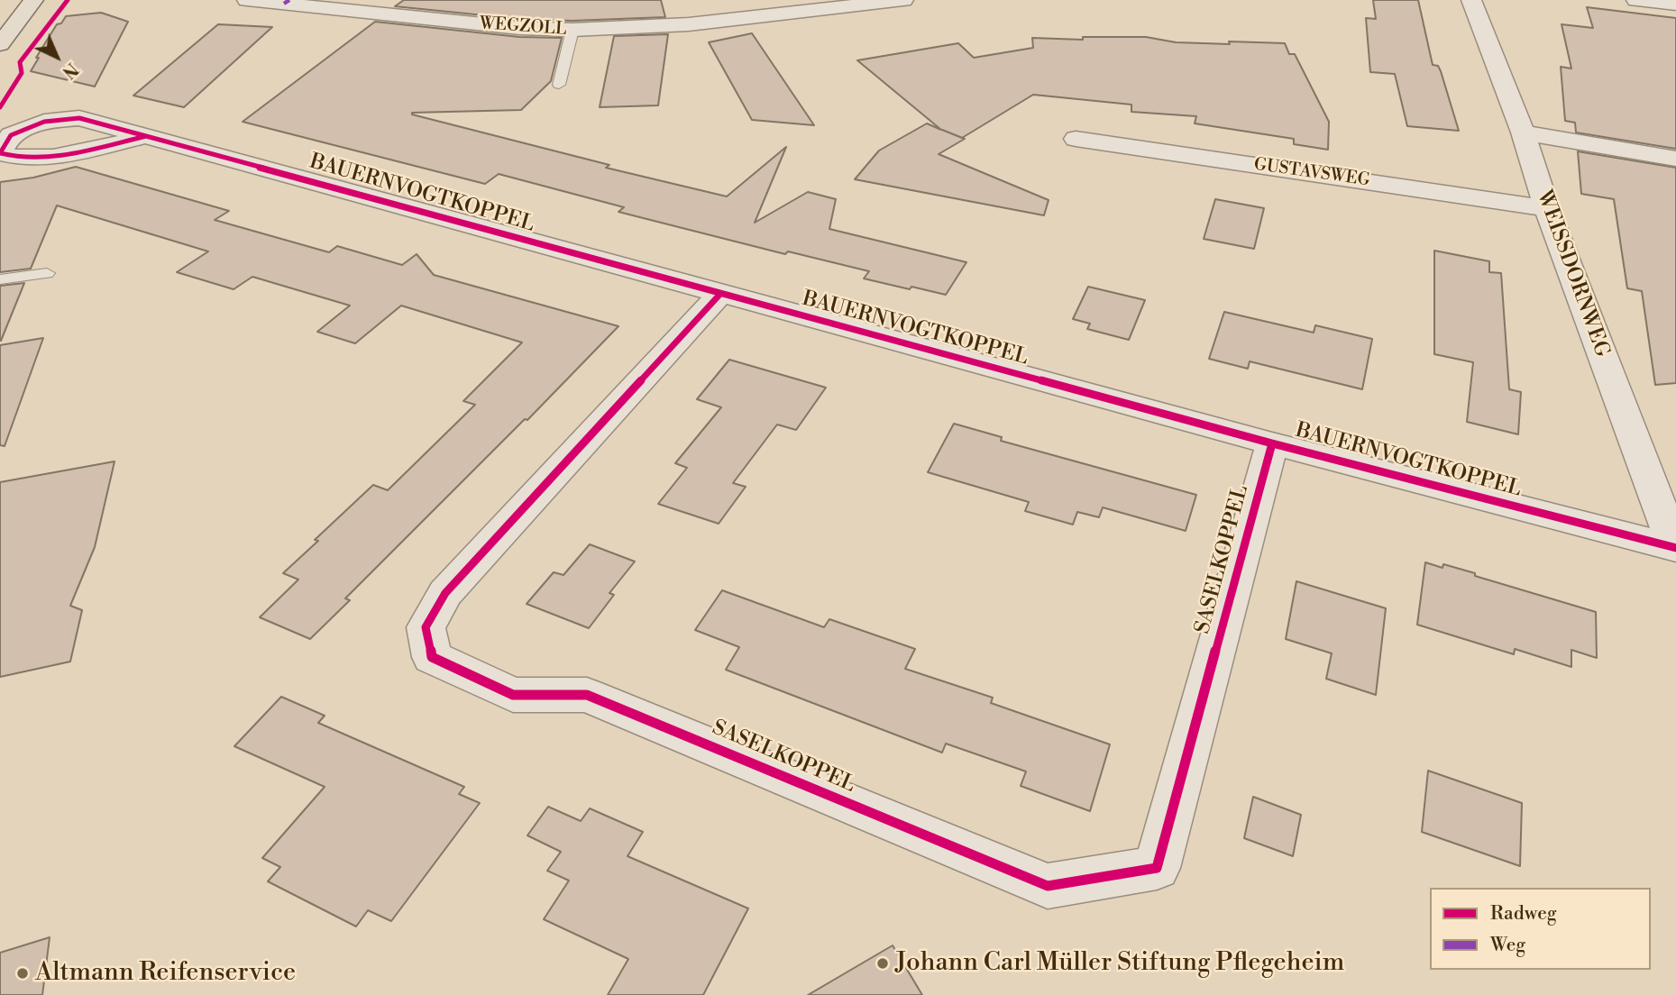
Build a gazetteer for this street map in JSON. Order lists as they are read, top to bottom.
{
  "streets": {
    "street": [
      "WEGZOLL",
      "GUSTAVSWEG",
      "BAUERNVOGTKOPPEL",
      "WEISSDORNWEG",
      "SASELKOPPEL"
    ]
  },
  "crossings": [
    ["GUSTAVSWEG", "WEISSDORNWEG"],
    ["BAUERNVOGTKOPPEL", "WEISSDORNWEG"],
    ["BAUERNVOGTKOPPEL", "SASELKOPPEL"]
  ],
  "places": ["Johann Carl Müller Stiftung Pflegeheim", "Altmann Reifenservice"],
  "legend": ["Radweg", "Weg"],
  "north": "bottom right"
}
